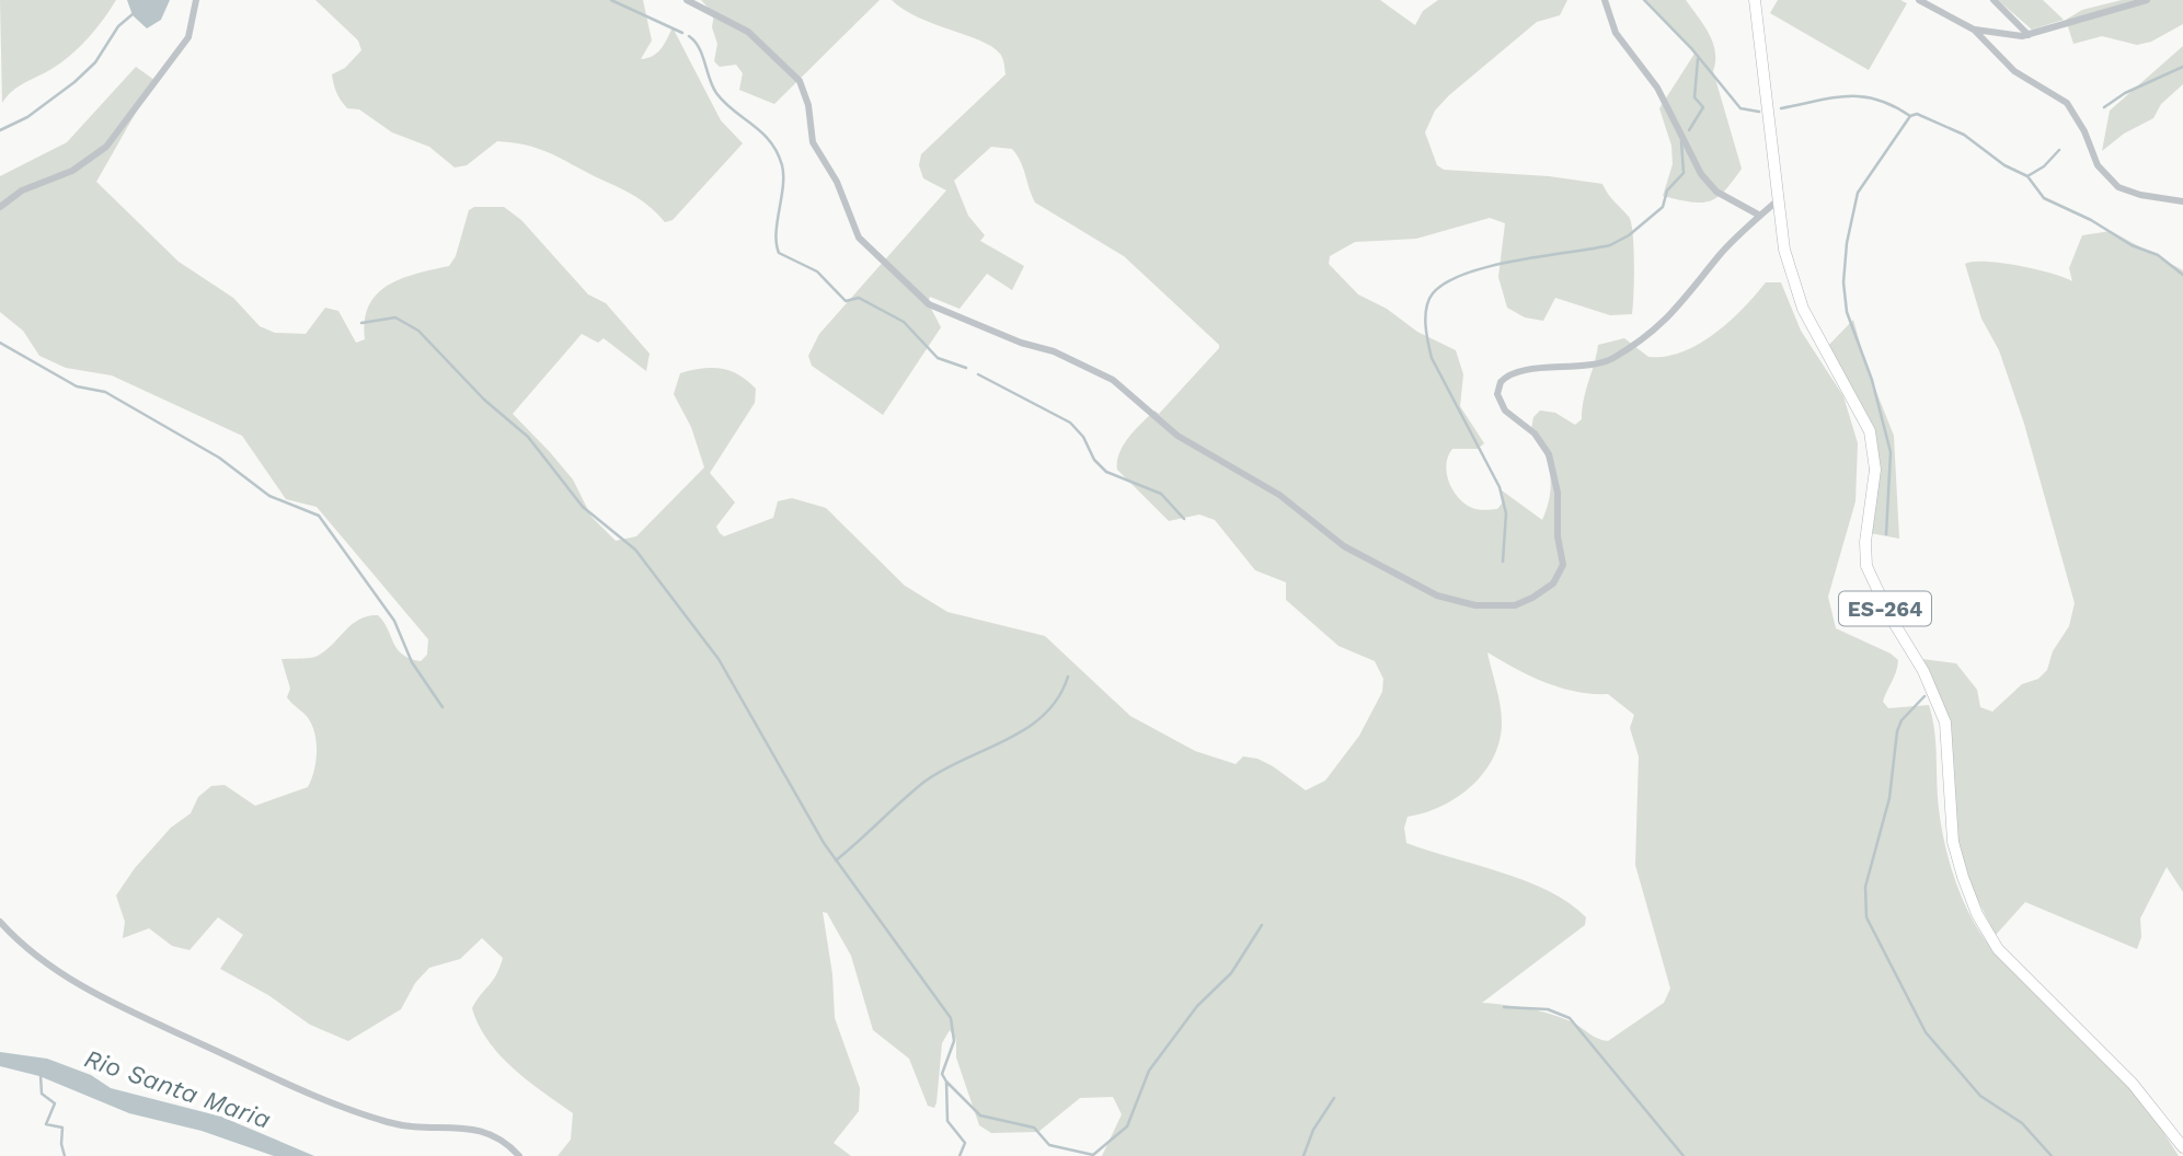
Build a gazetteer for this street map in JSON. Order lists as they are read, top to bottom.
{
  "streets": {
    "main road": ["ES-264"]
  },
  "water": ["Rio Santa Maria"]
}
